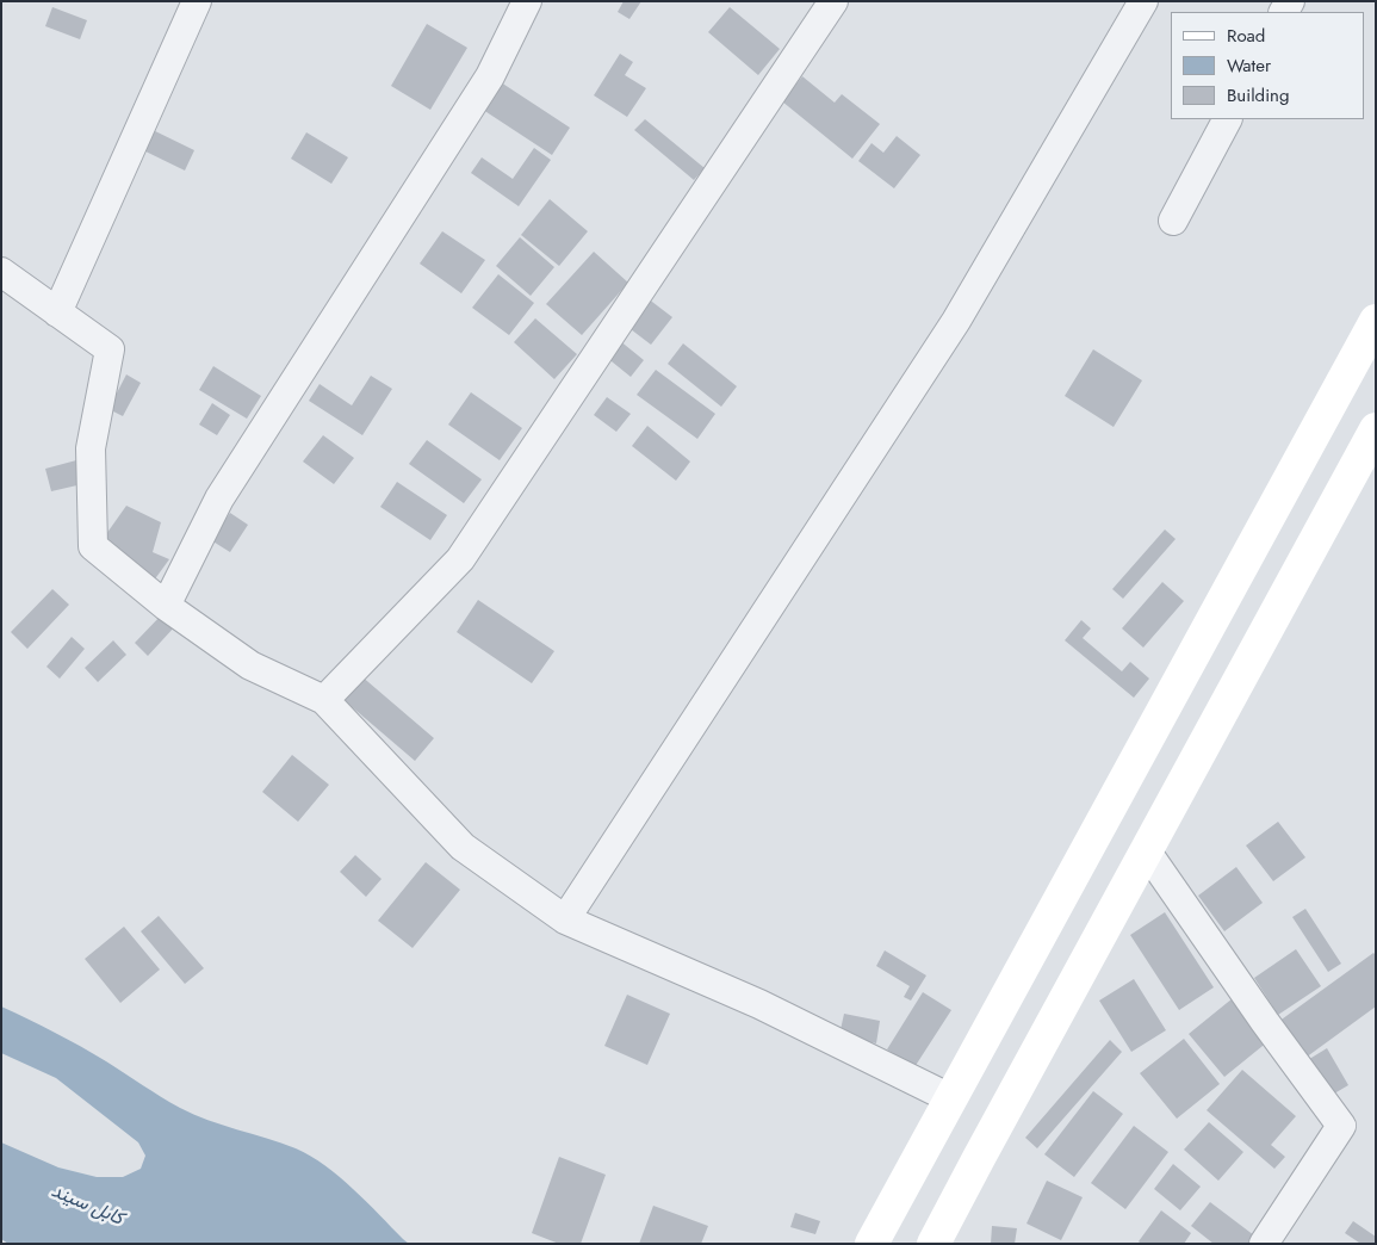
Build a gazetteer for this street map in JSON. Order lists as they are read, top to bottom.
{
  "water": ["کابل سيند"],
  "legend": ["Road", "Water", "Building"]
}
